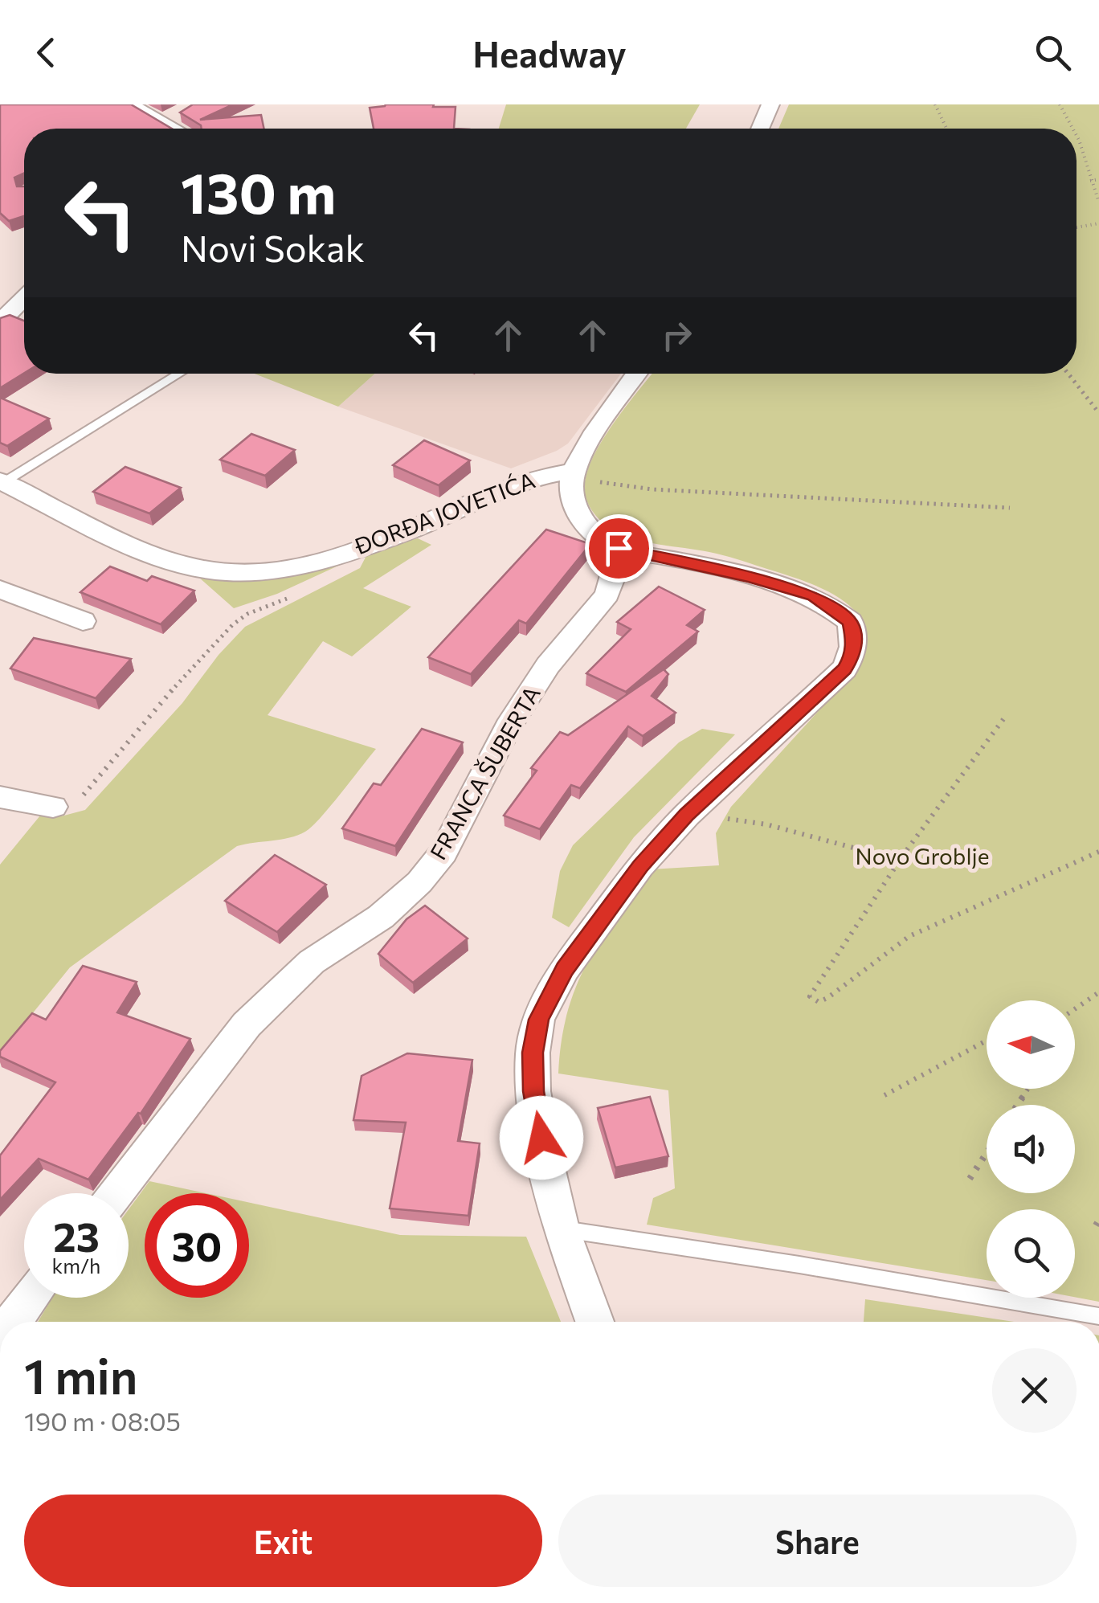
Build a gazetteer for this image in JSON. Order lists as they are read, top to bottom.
{
  "streets": {
    "street": ["ĐORĐA JOVETIĆA", "FRANCA ŠUBERTA"]
  },
  "parks": ["Novo Groblje"],
  "north": "left",
  "page": {
    "header": "Headway",
    "turn": ["130 m", "Novi Sokak"],
    "speed": "23 km/h",
    "limit": "30",
    "heading": ["1 min", "190 m · 08:05"],
    "buttons": ["Exit", "Share"]
  }
}
